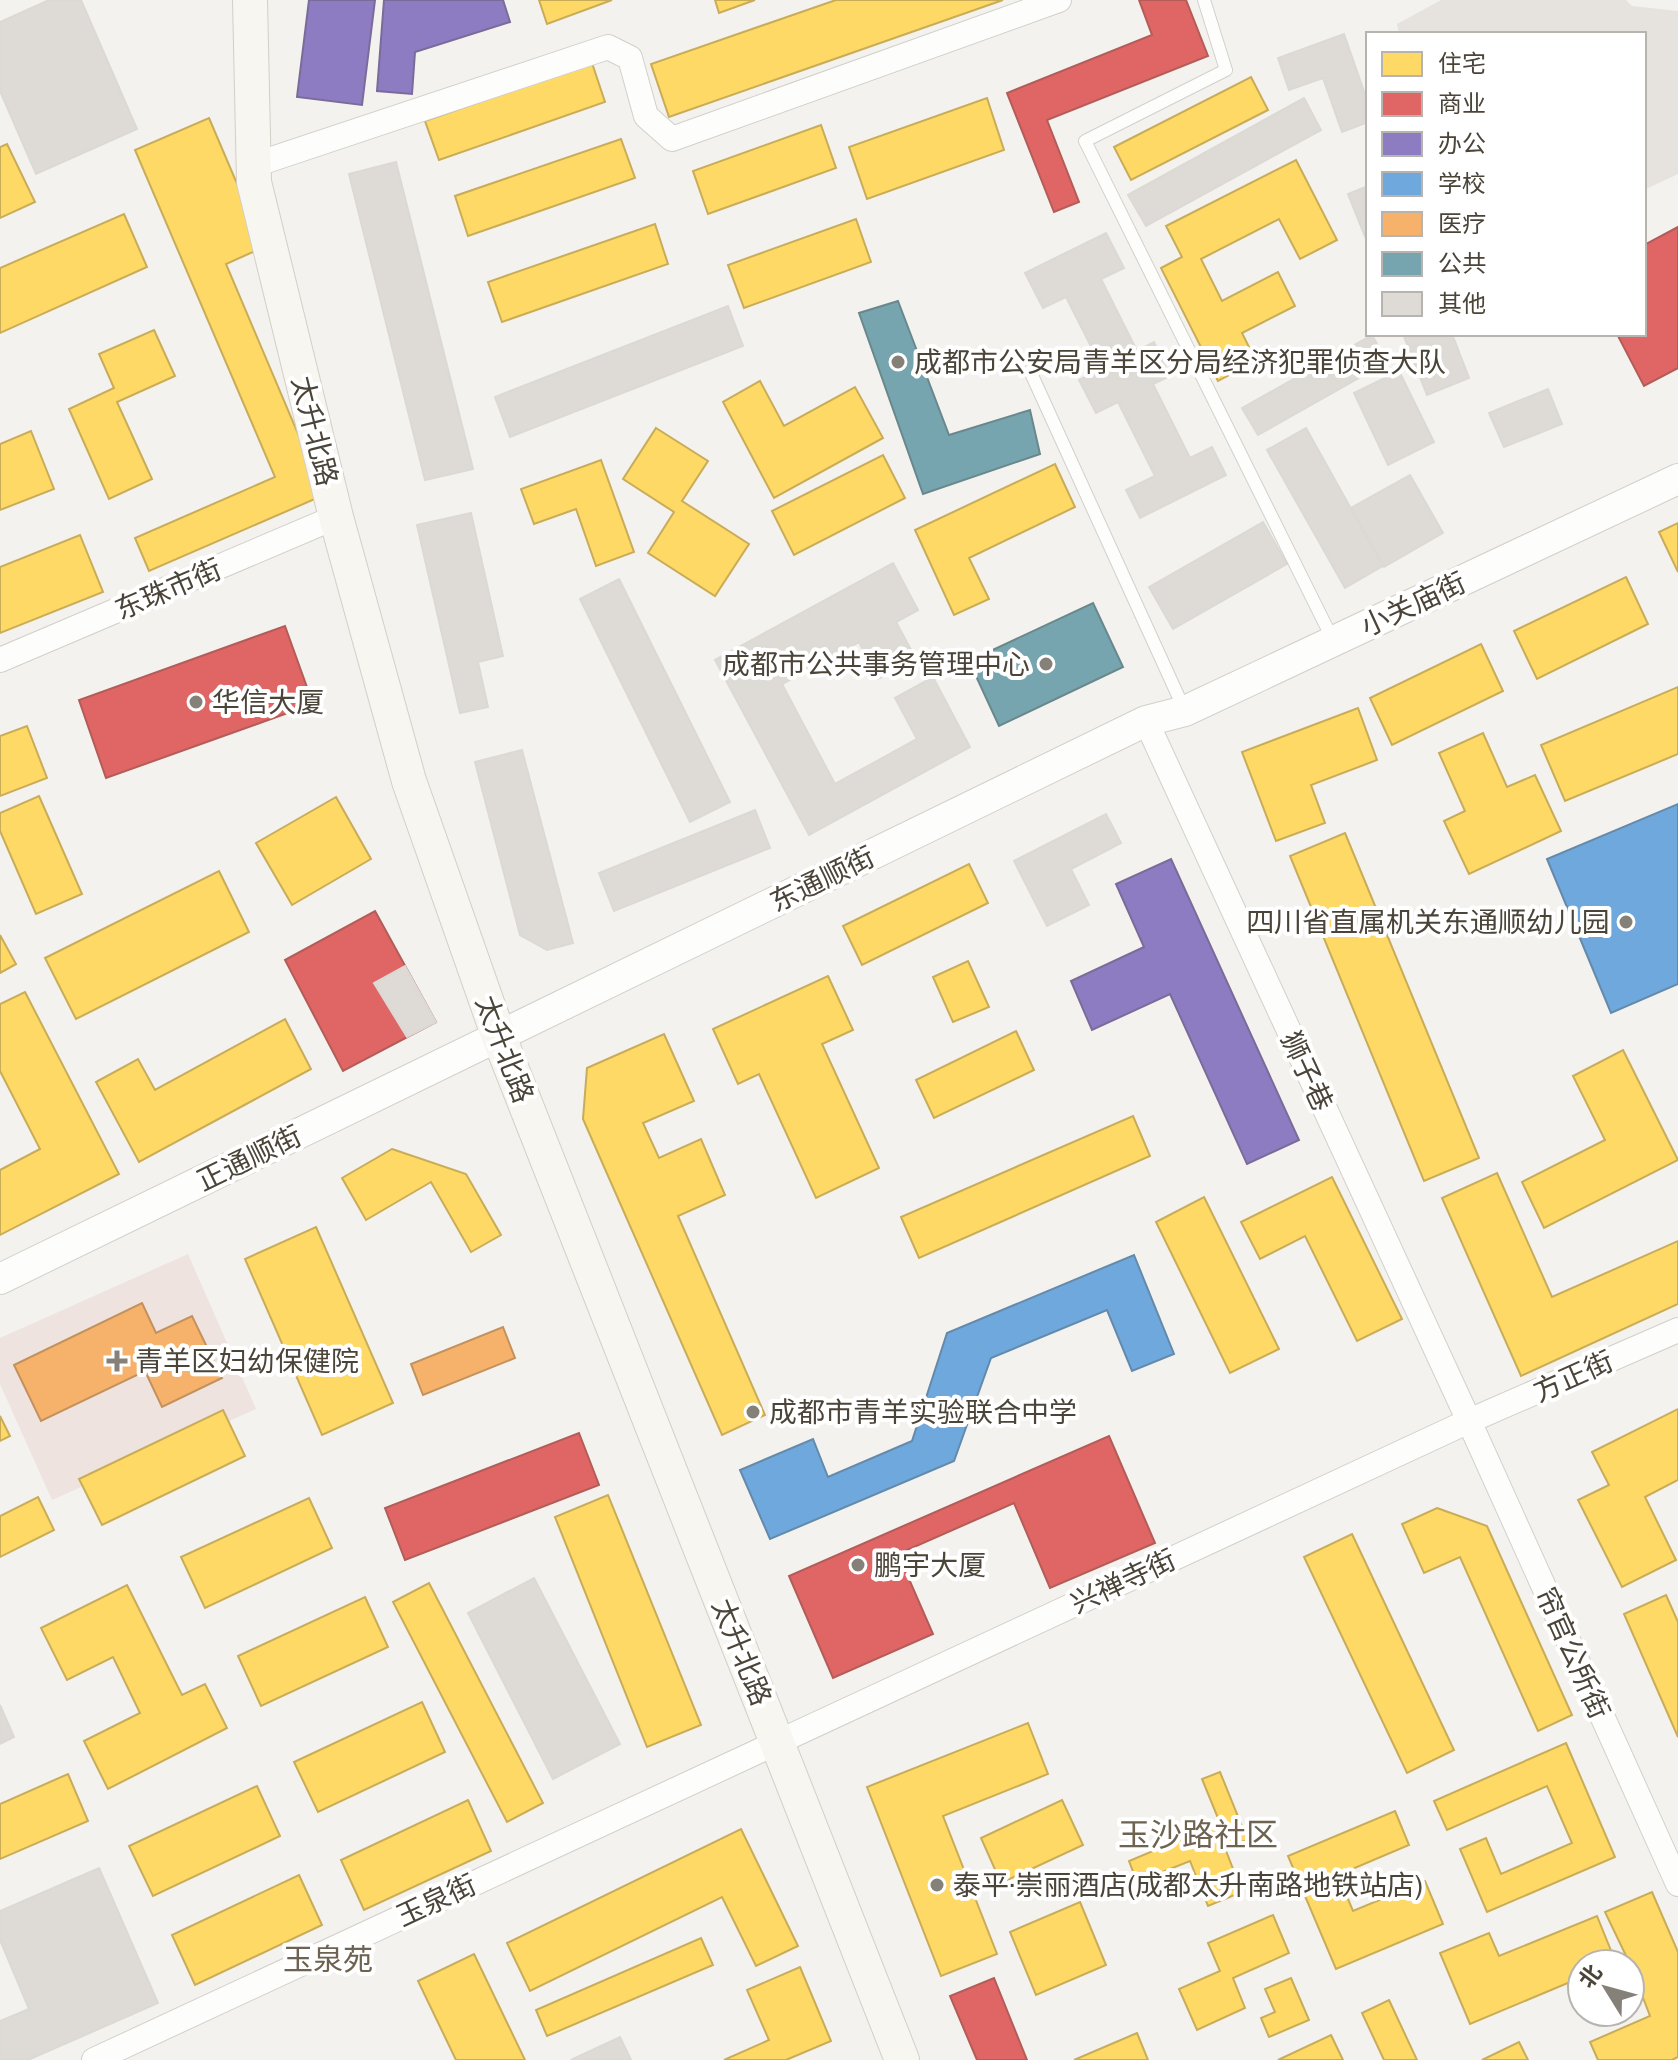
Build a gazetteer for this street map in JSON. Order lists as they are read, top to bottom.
{
  "streets": {
    "main road": ["太升北路"],
    "street": [
      "东珠市街",
      "小关庙街",
      "东通顺街",
      "狮子巷",
      "正通顺街",
      "方正街",
      "兴禅寺街",
      "帘官公所街",
      "玉泉街"
    ]
  },
  "crossings": [
    ["太升北路", "东珠市街"],
    ["太升北路", "东通顺街"],
    ["太升北路", "正通顺街"],
    ["太升北路", "兴禅寺街"],
    ["太升北路", "玉泉街"],
    ["小关庙街", "东通顺街"],
    ["小关庙街", "狮子巷"],
    ["东通顺街", "狮子巷"],
    ["东通顺街", "正通顺街"],
    ["狮子巷", "方正街"],
    ["狮子巷", "兴禅寺街"],
    ["狮子巷", "帘官公所街"],
    ["方正街", "兴禅寺街"],
    ["方正街", "帘官公所街"],
    ["兴禅寺街", "帘官公所街"],
    ["兴禅寺街", "玉泉街"]
  ],
  "districts": ["玉沙路社区", "玉泉苑"],
  "places": {
    "other": [
      "成都市公安局青羊区分局经济犯罪侦查大队",
      "成都市公共事务管理中心",
      "华信大厦",
      "四川省直属机关东通顺幼儿园",
      "成都市青羊实验联合中学",
      "鹏宇大厦",
      "泰平·崇丽酒店(成都太升南路地铁站店)"
    ],
    "health": ["青羊区妇幼保健院"]
  },
  "legend": [
    "住宅",
    "商业",
    "办公",
    "学校",
    "医疗",
    "公共",
    "其他"
  ],
  "north": "top left"
}
